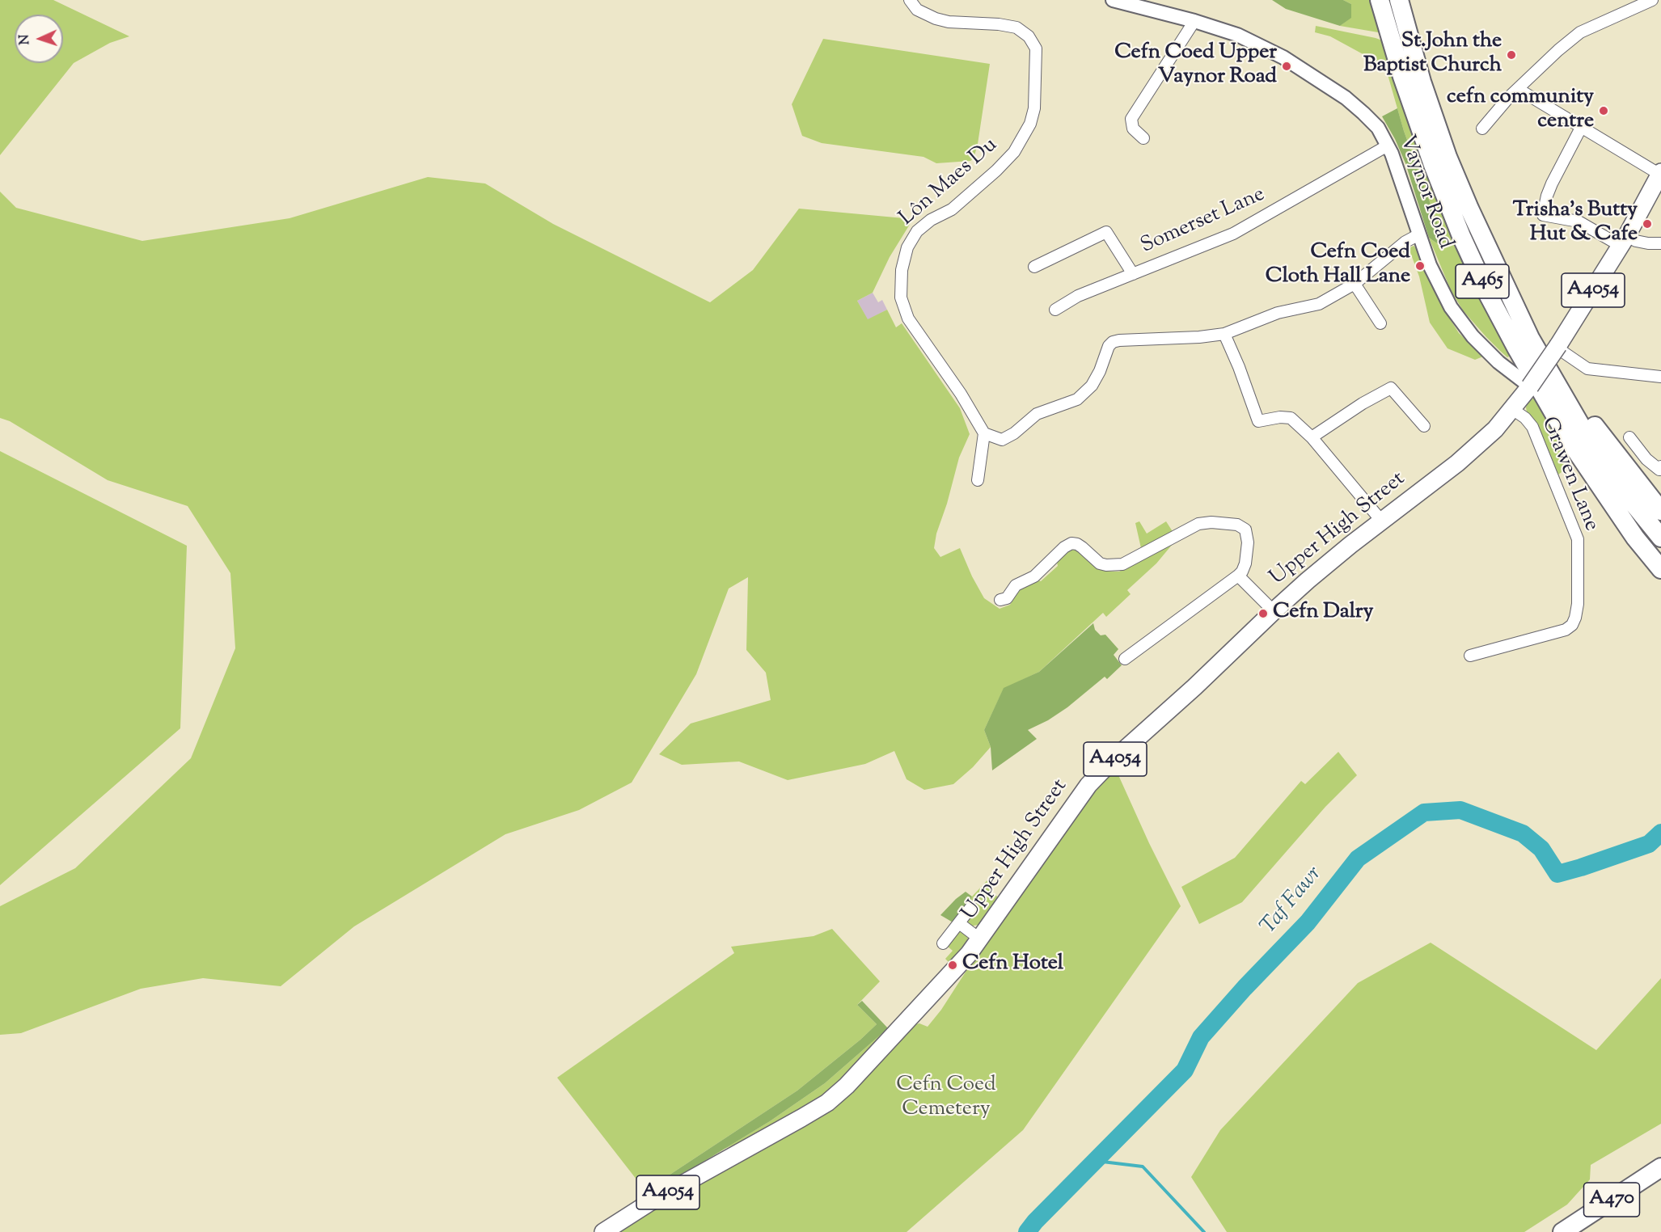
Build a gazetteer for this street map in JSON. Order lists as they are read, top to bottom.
{
  "streets": {
    "highway": ["A465", "A470"],
    "main road": ["A4054", "Upper High Street"],
    "street": [
      "Lôn Maes Du",
      "Vaynor Road",
      "Somerset Lane",
      "Grawen Lane"
    ]
  },
  "crossings": [
    ["Vaynor Road", "Somerset Lane"],
    ["Vaynor Road", "A4054"],
    ["Vaynor Road", "Upper High Street"],
    ["A4054", "Upper High Street"],
    ["Grawen Lane", "Upper High Street"]
  ],
  "water": ["Taf Fawr"],
  "parks": ["Cefn Coed Cemetery"],
  "places": [
    "St.John the Baptist Church",
    "Cefn Coed Upper Vaynor Road",
    "cefn community centre",
    "Trisha's Butty Hut & Cafe",
    "Cefn Coed Cloth Hall Lane",
    "Cefn Dalry",
    "Cefn Hotel"
  ],
  "north": "left"
}
